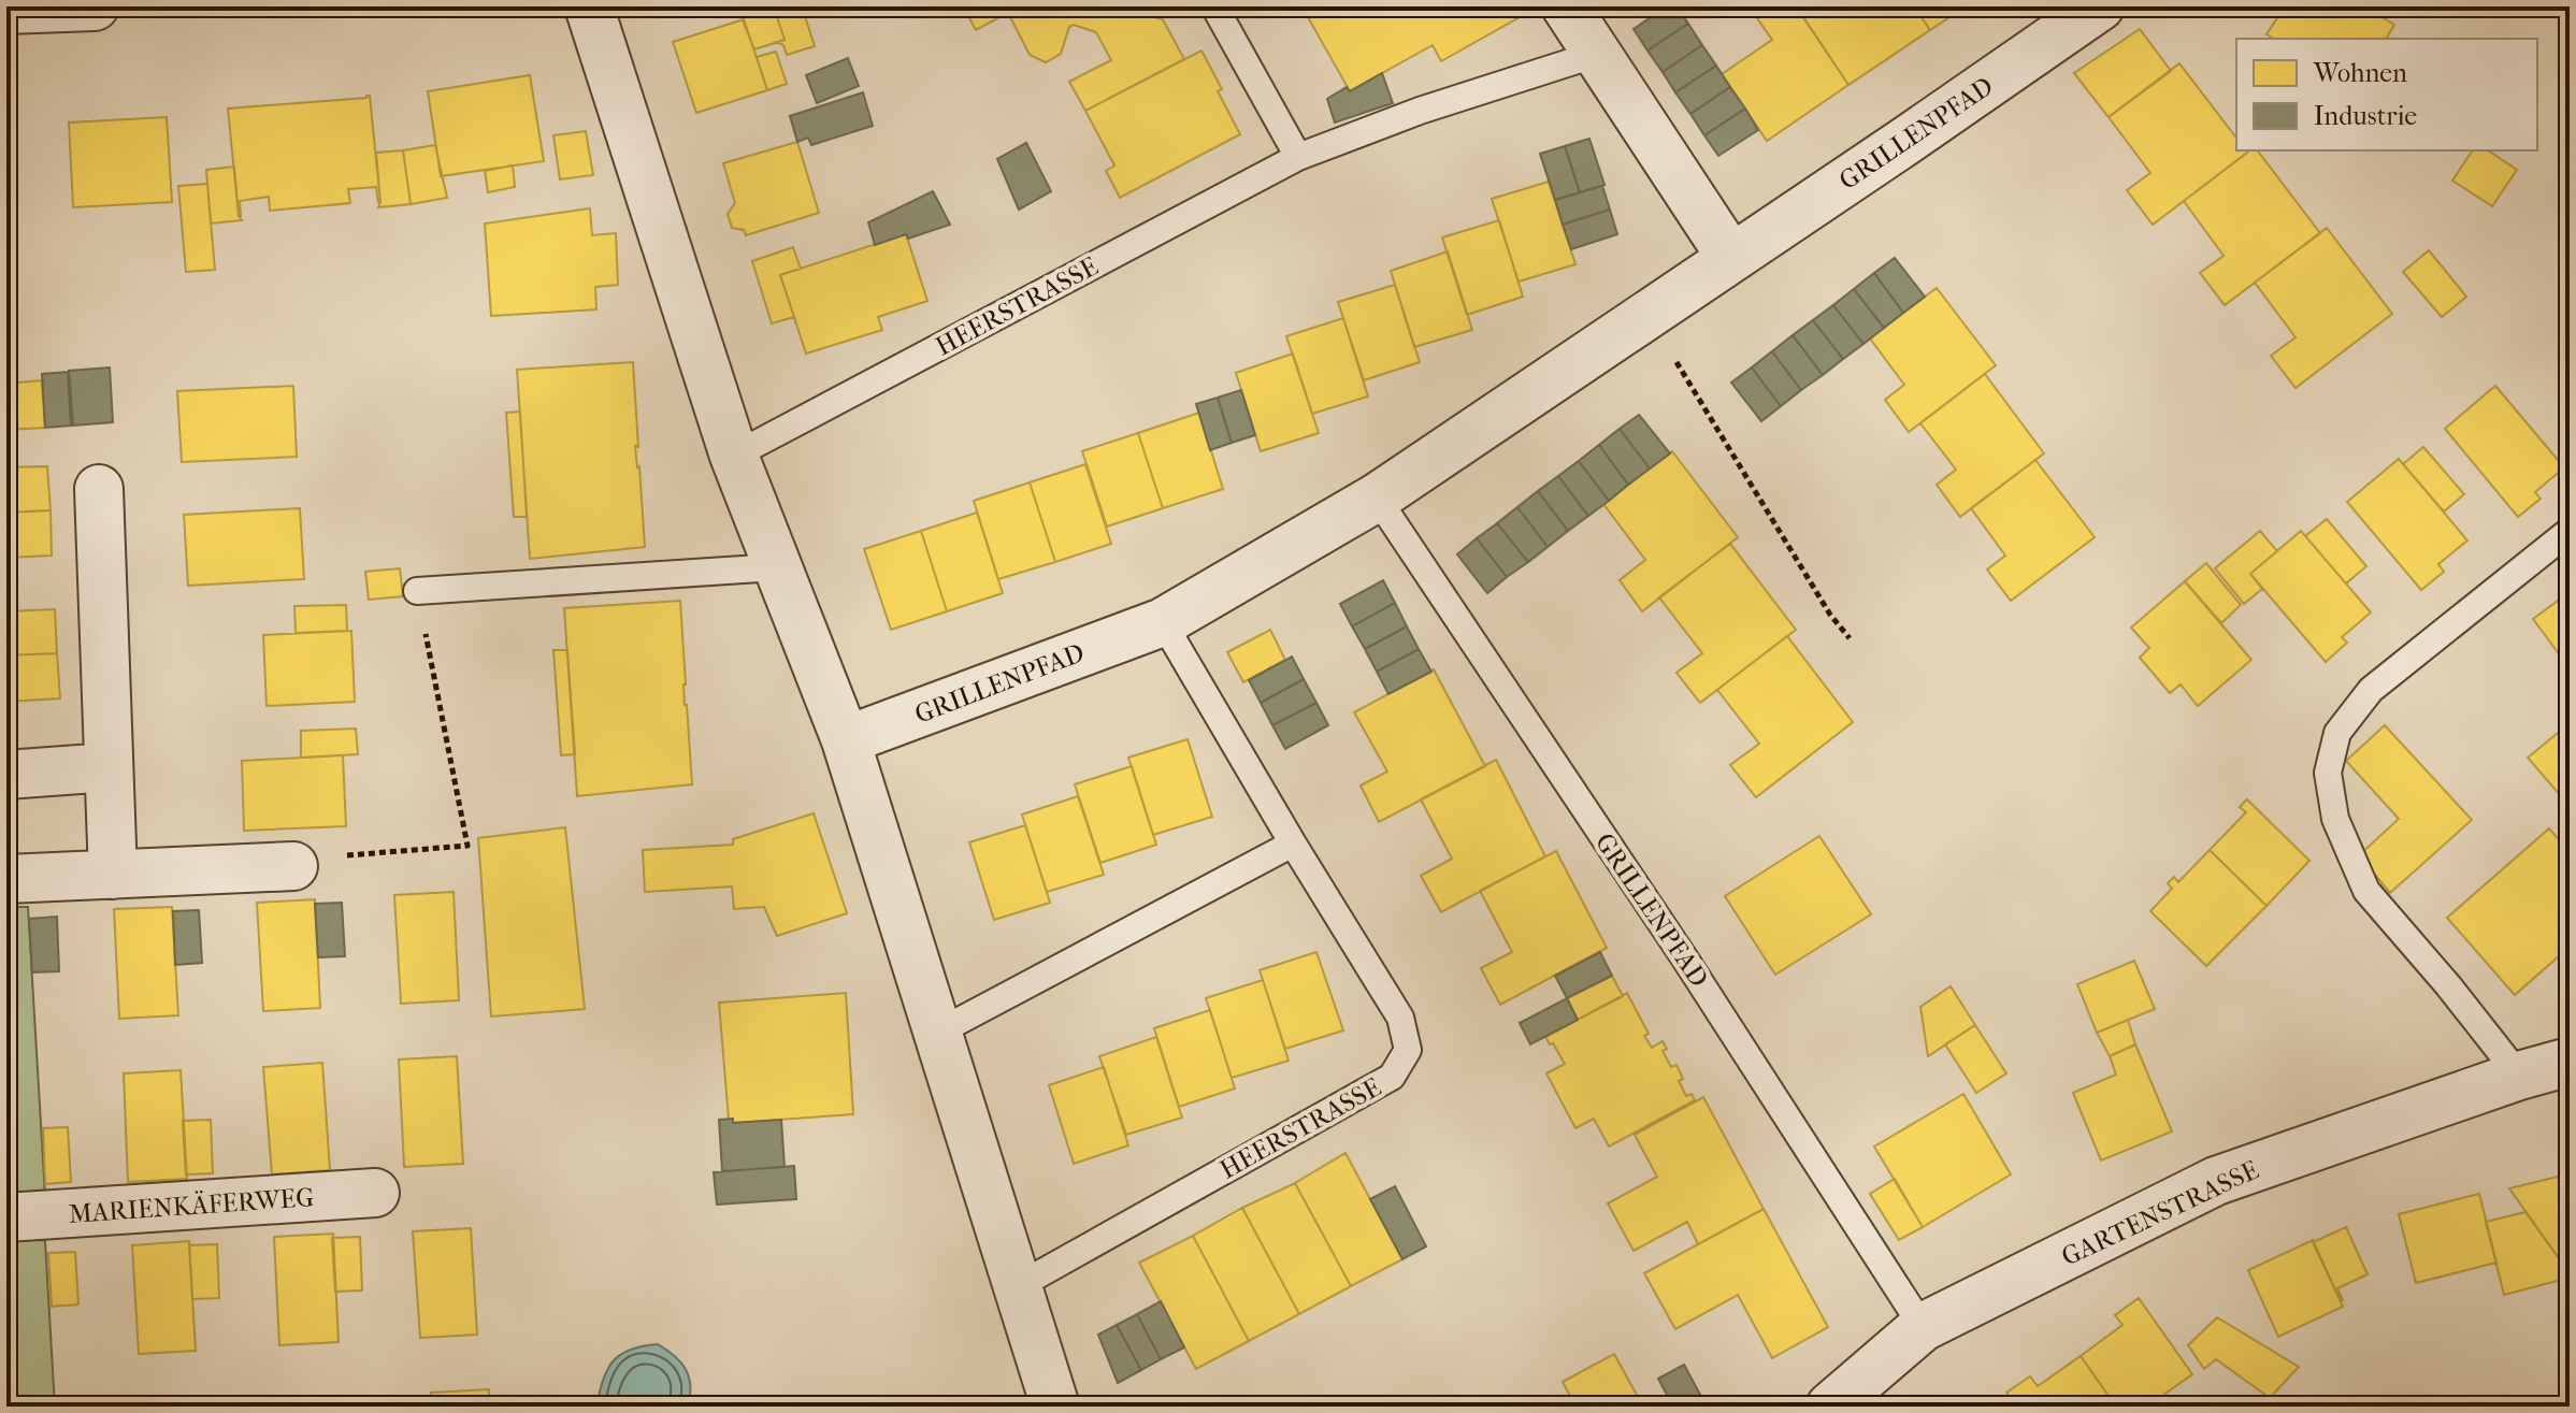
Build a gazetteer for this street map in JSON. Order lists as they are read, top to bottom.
{
  "streets": {
    "street": ["GRILLENPFAD", "MARIENKÄFERWEG", "GARTENSTRASSE"],
    "lane": ["HEERSTRASSE"]
  },
  "crossings": [
    ["GRILLENPFAD", "HEERSTRASSE"],
    ["GRILLENPFAD", "GARTENSTRASSE"]
  ],
  "legend": ["Wohnen", "Industrie"]
}
